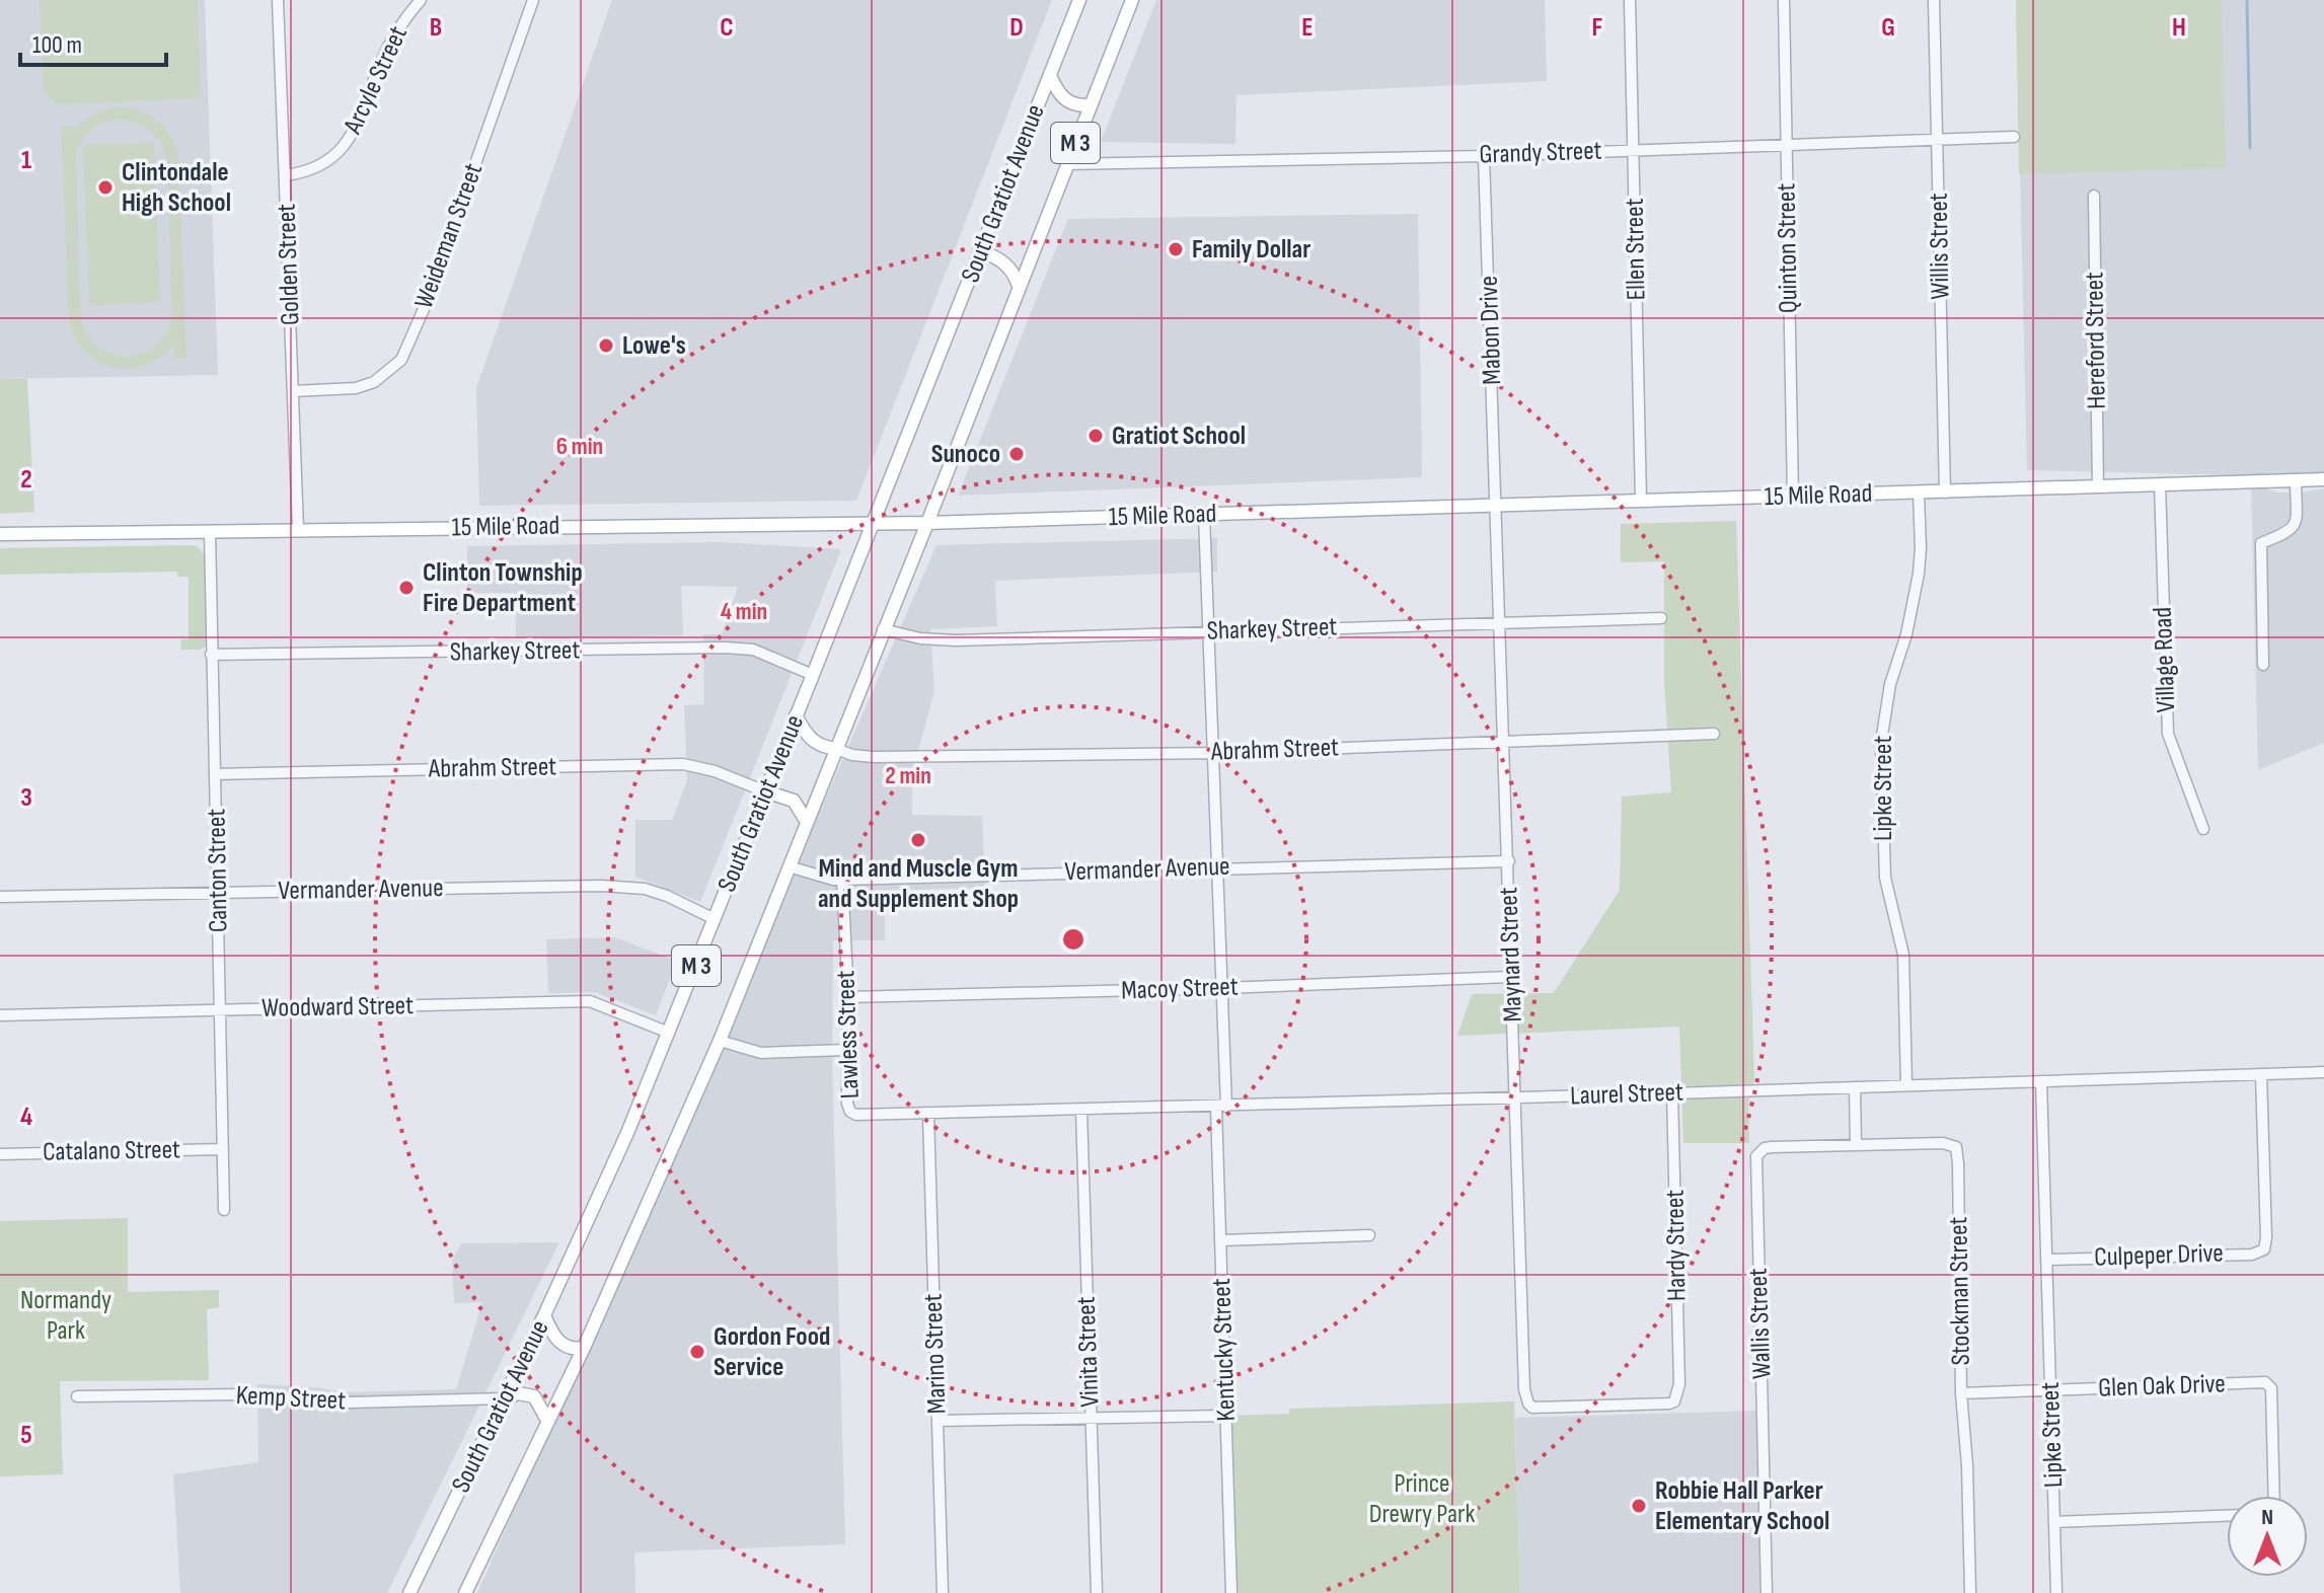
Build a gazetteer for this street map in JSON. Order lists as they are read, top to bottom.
{
  "streets": {
    "main road": ["M 3", "South Gratiot Avenue", "15 Mile Road"],
    "street": [
      "Arcyle Street",
      "Grandy Street",
      "Weideman Street",
      "Willis Street",
      "Quinton Street",
      "Ellen Street",
      "Golden Street",
      "Mabon Drive",
      "Hereford Street",
      "Sharkey Street",
      "Village Road",
      "Abrahm Street",
      "Lipke Street",
      "Vermander Avenue",
      "Canton Street",
      "Maynard Street",
      "Macoy Street",
      "Woodward Street",
      "Lawless Street",
      "Laurel Street",
      "Catalano Street",
      "Hardy Street",
      "Culpeper Drive",
      "Stockman Street",
      "Wallis Street",
      "Kentucky Street",
      "Vinita Street",
      "Marino Street",
      "Glen Oak Drive",
      "Kemp Street"
    ]
  },
  "crossings": [
    ["Arcyle Street", "Golden Street"],
    ["Grandy Street", "South Gratiot Avenue"],
    ["Grandy Street", "Willis Street"],
    ["Grandy Street", "Quinton Street"],
    ["Grandy Street", "Ellen Street"],
    ["Grandy Street", "Mabon Drive"],
    ["South Gratiot Avenue", "15 Mile Road"],
    ["South Gratiot Avenue", "Sharkey Street"],
    ["South Gratiot Avenue", "Abrahm Street"],
    ["South Gratiot Avenue", "Vermander Avenue"],
    ["South Gratiot Avenue", "Woodward Street"],
    ["South Gratiot Avenue", "Kemp Street"],
    ["Weideman Street", "Golden Street"],
    ["Willis Street", "15 Mile Road"],
    ["Quinton Street", "15 Mile Road"],
    ["Ellen Street", "15 Mile Road"],
    ["Golden Street", "15 Mile Road"],
    ["Mabon Drive", "15 Mile Road"],
    ["Mabon Drive", "Maynard Street"],
    ["Hereford Street", "15 Mile Road"],
    ["15 Mile Road", "Village Road"],
    ["15 Mile Road", "Lipke Street"],
    ["15 Mile Road", "Canton Street"],
    ["15 Mile Road", "Maynard Street"],
    ["15 Mile Road", "Kentucky Street"],
    ["Sharkey Street", "Canton Street"],
    ["Sharkey Street", "Maynard Street"],
    ["Sharkey Street", "Kentucky Street"],
    ["Abrahm Street", "Canton Street"],
    ["Abrahm Street", "Maynard Street"],
    ["Abrahm Street", "Kentucky Street"],
    ["Lipke Street", "Laurel Street"],
    ["Lipke Street", "Culpeper Drive"],
    ["Lipke Street", "Glen Oak Drive"],
    ["Vermander Avenue", "Canton Street"],
    ["Vermander Avenue", "Maynard Street"],
    ["Vermander Avenue", "Lawless Street"],
    ["Vermander Avenue", "Kentucky Street"],
    ["Canton Street", "Woodward Street"],
    ["Canton Street", "Catalano Street"],
    ["Maynard Street", "Macoy Street"],
    ["Maynard Street", "Laurel Street"],
    ["Maynard Street", "Hardy Street"],
    ["Macoy Street", "Lawless Street"],
    ["Macoy Street", "Kentucky Street"],
    ["Lawless Street", "Laurel Street"],
    ["Lawless Street", "Marino Street"],
    ["Laurel Street", "Hardy Street"],
    ["Laurel Street", "Culpeper Drive"],
    ["Laurel Street", "Kentucky Street"],
    ["Laurel Street", "Vinita Street"],
    ["Laurel Street", "Marino Street"],
    ["Stockman Street", "Wallis Street"],
    ["Stockman Street", "Glen Oak Drive"]
  ],
  "parks": ["Normandy Park", "Prince Drewry Park"],
  "places": [
    "Clintondale High School",
    "Family Dollar",
    "Lowe's",
    "Gratiot School",
    "Sunoco",
    "Clinton Township Fire Department",
    "Mind and Muscle Gym and Supplement Shop",
    "Gordon Food Service",
    "Robbie Hall Parker Elementary School"
  ],
  "scale_bar": "100 m",
  "north": "top",
  "grid": {
    "columns": [
      "B",
      "C",
      "D",
      "E",
      "F",
      "G",
      "H"
    ],
    "rows": [
      "1",
      "2",
      "3",
      "4",
      "5"
    ]
  },
  "rings": ["6 min", "4 min", "2 min"]
}
